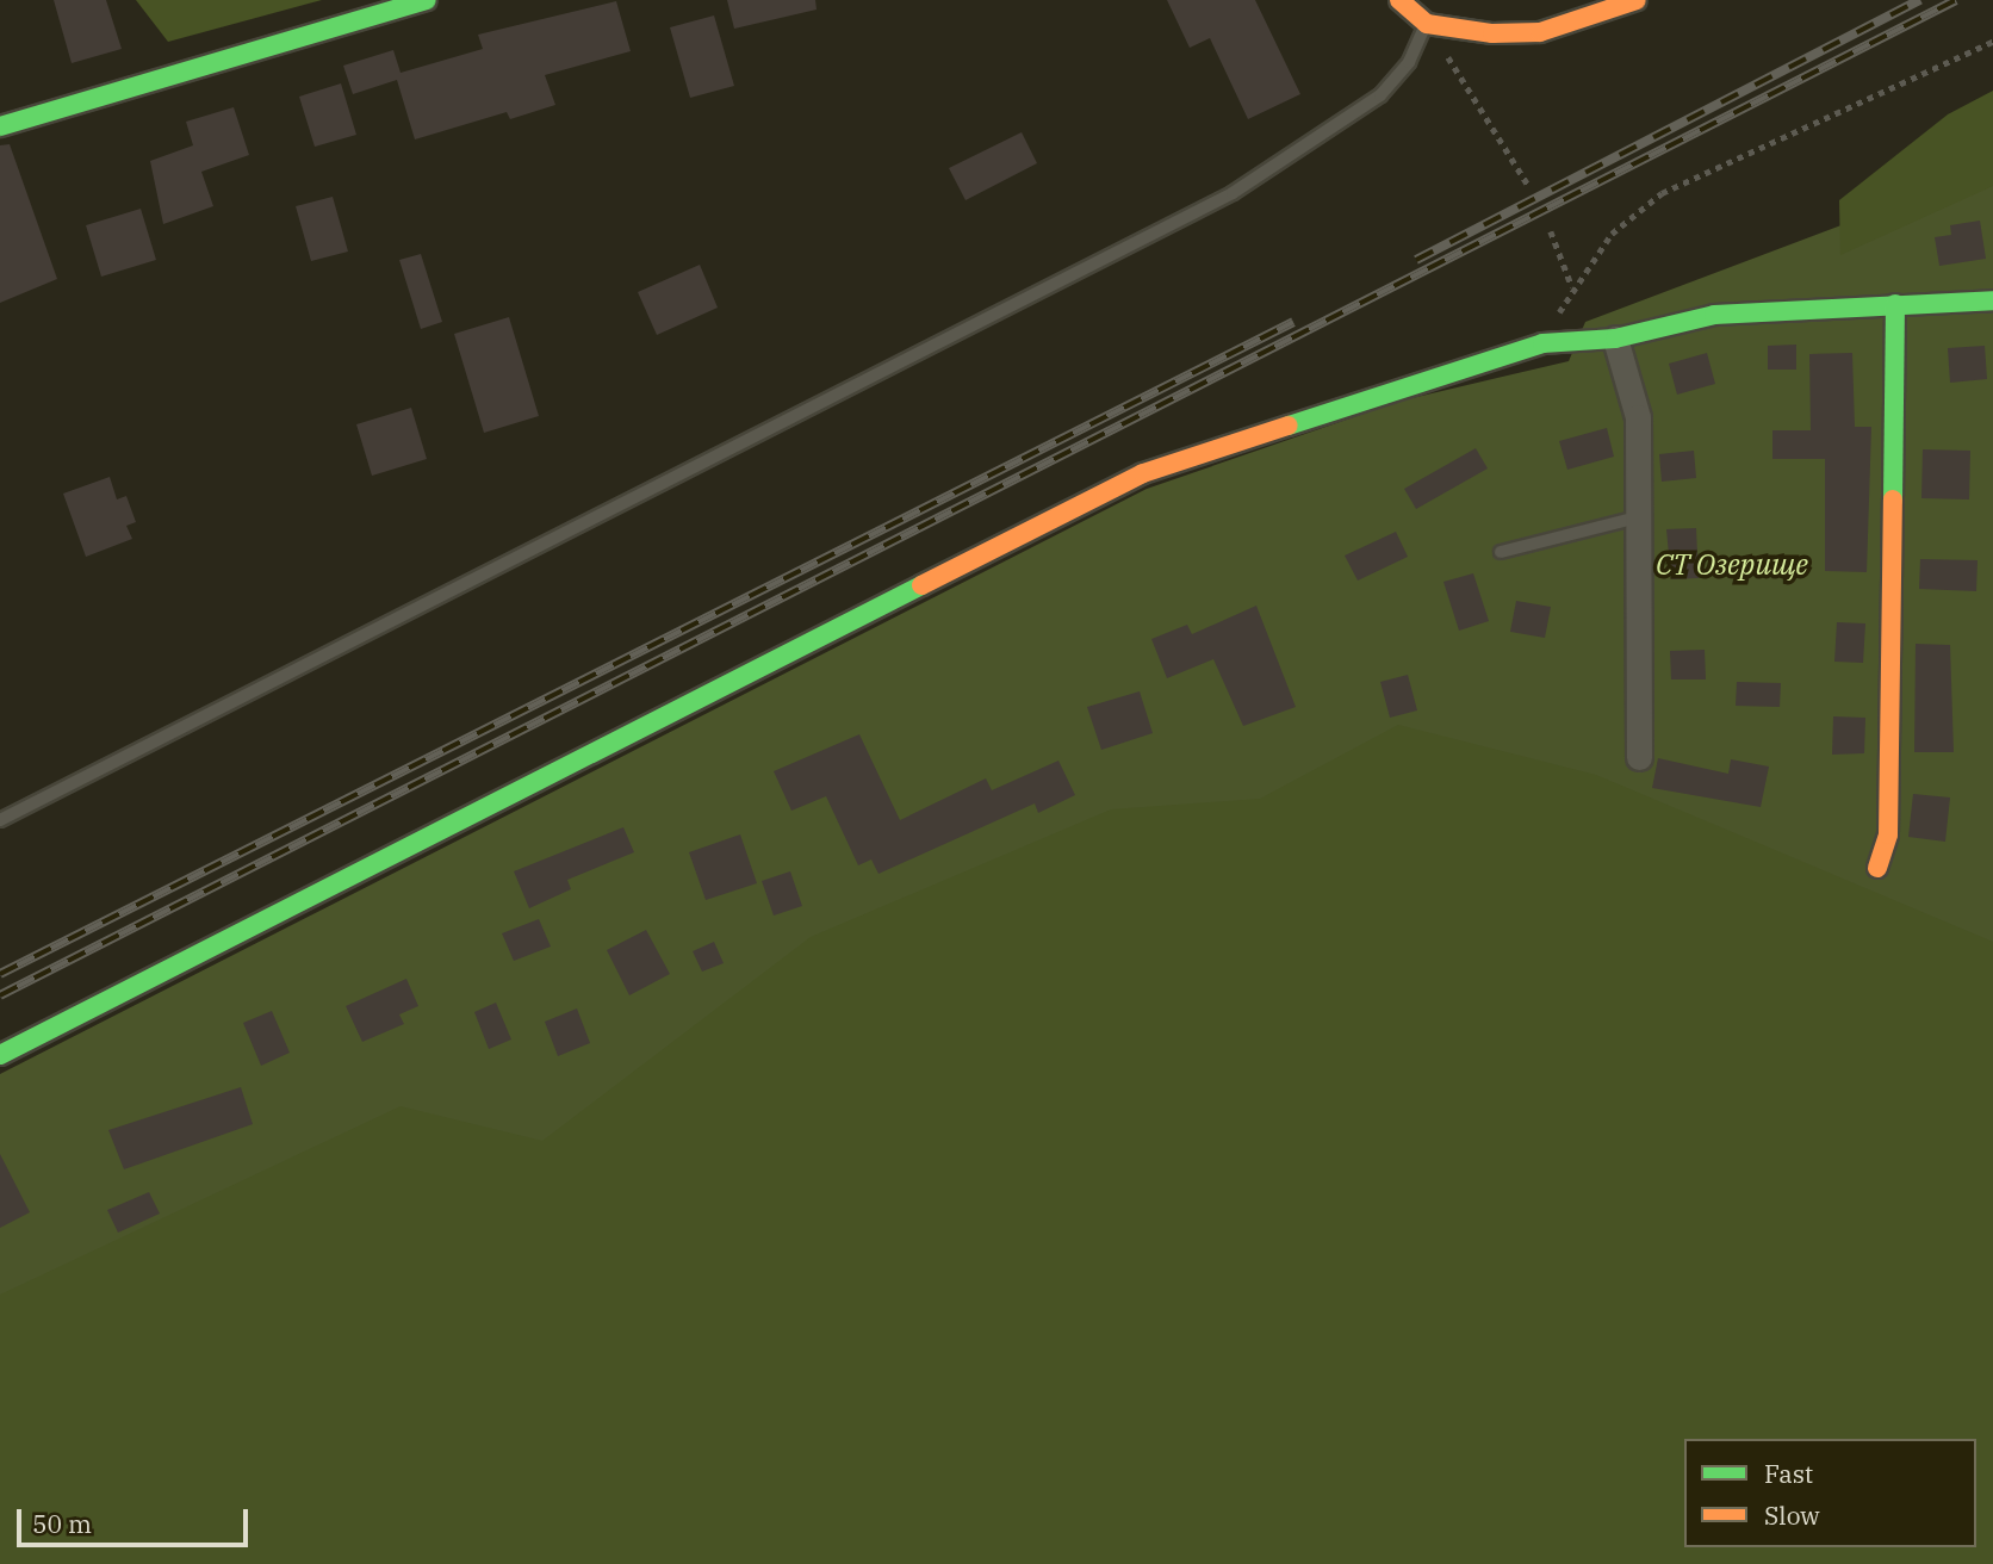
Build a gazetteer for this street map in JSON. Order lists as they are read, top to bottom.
{
  "parks": ["СТ Озерище"],
  "legend": ["Fast", "Slow"],
  "scale_bar": "50 m"
}
